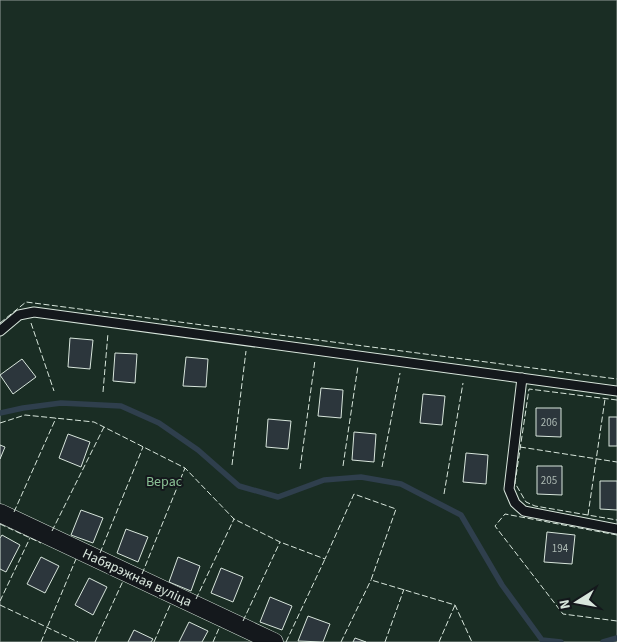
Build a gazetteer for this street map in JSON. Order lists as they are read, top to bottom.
{
  "streets": {
    "street": ["Набярэжная вуліца"]
  },
  "parks": ["Верас"],
  "house_numbers": ["206", "205", "194"],
  "north": "left"
}
